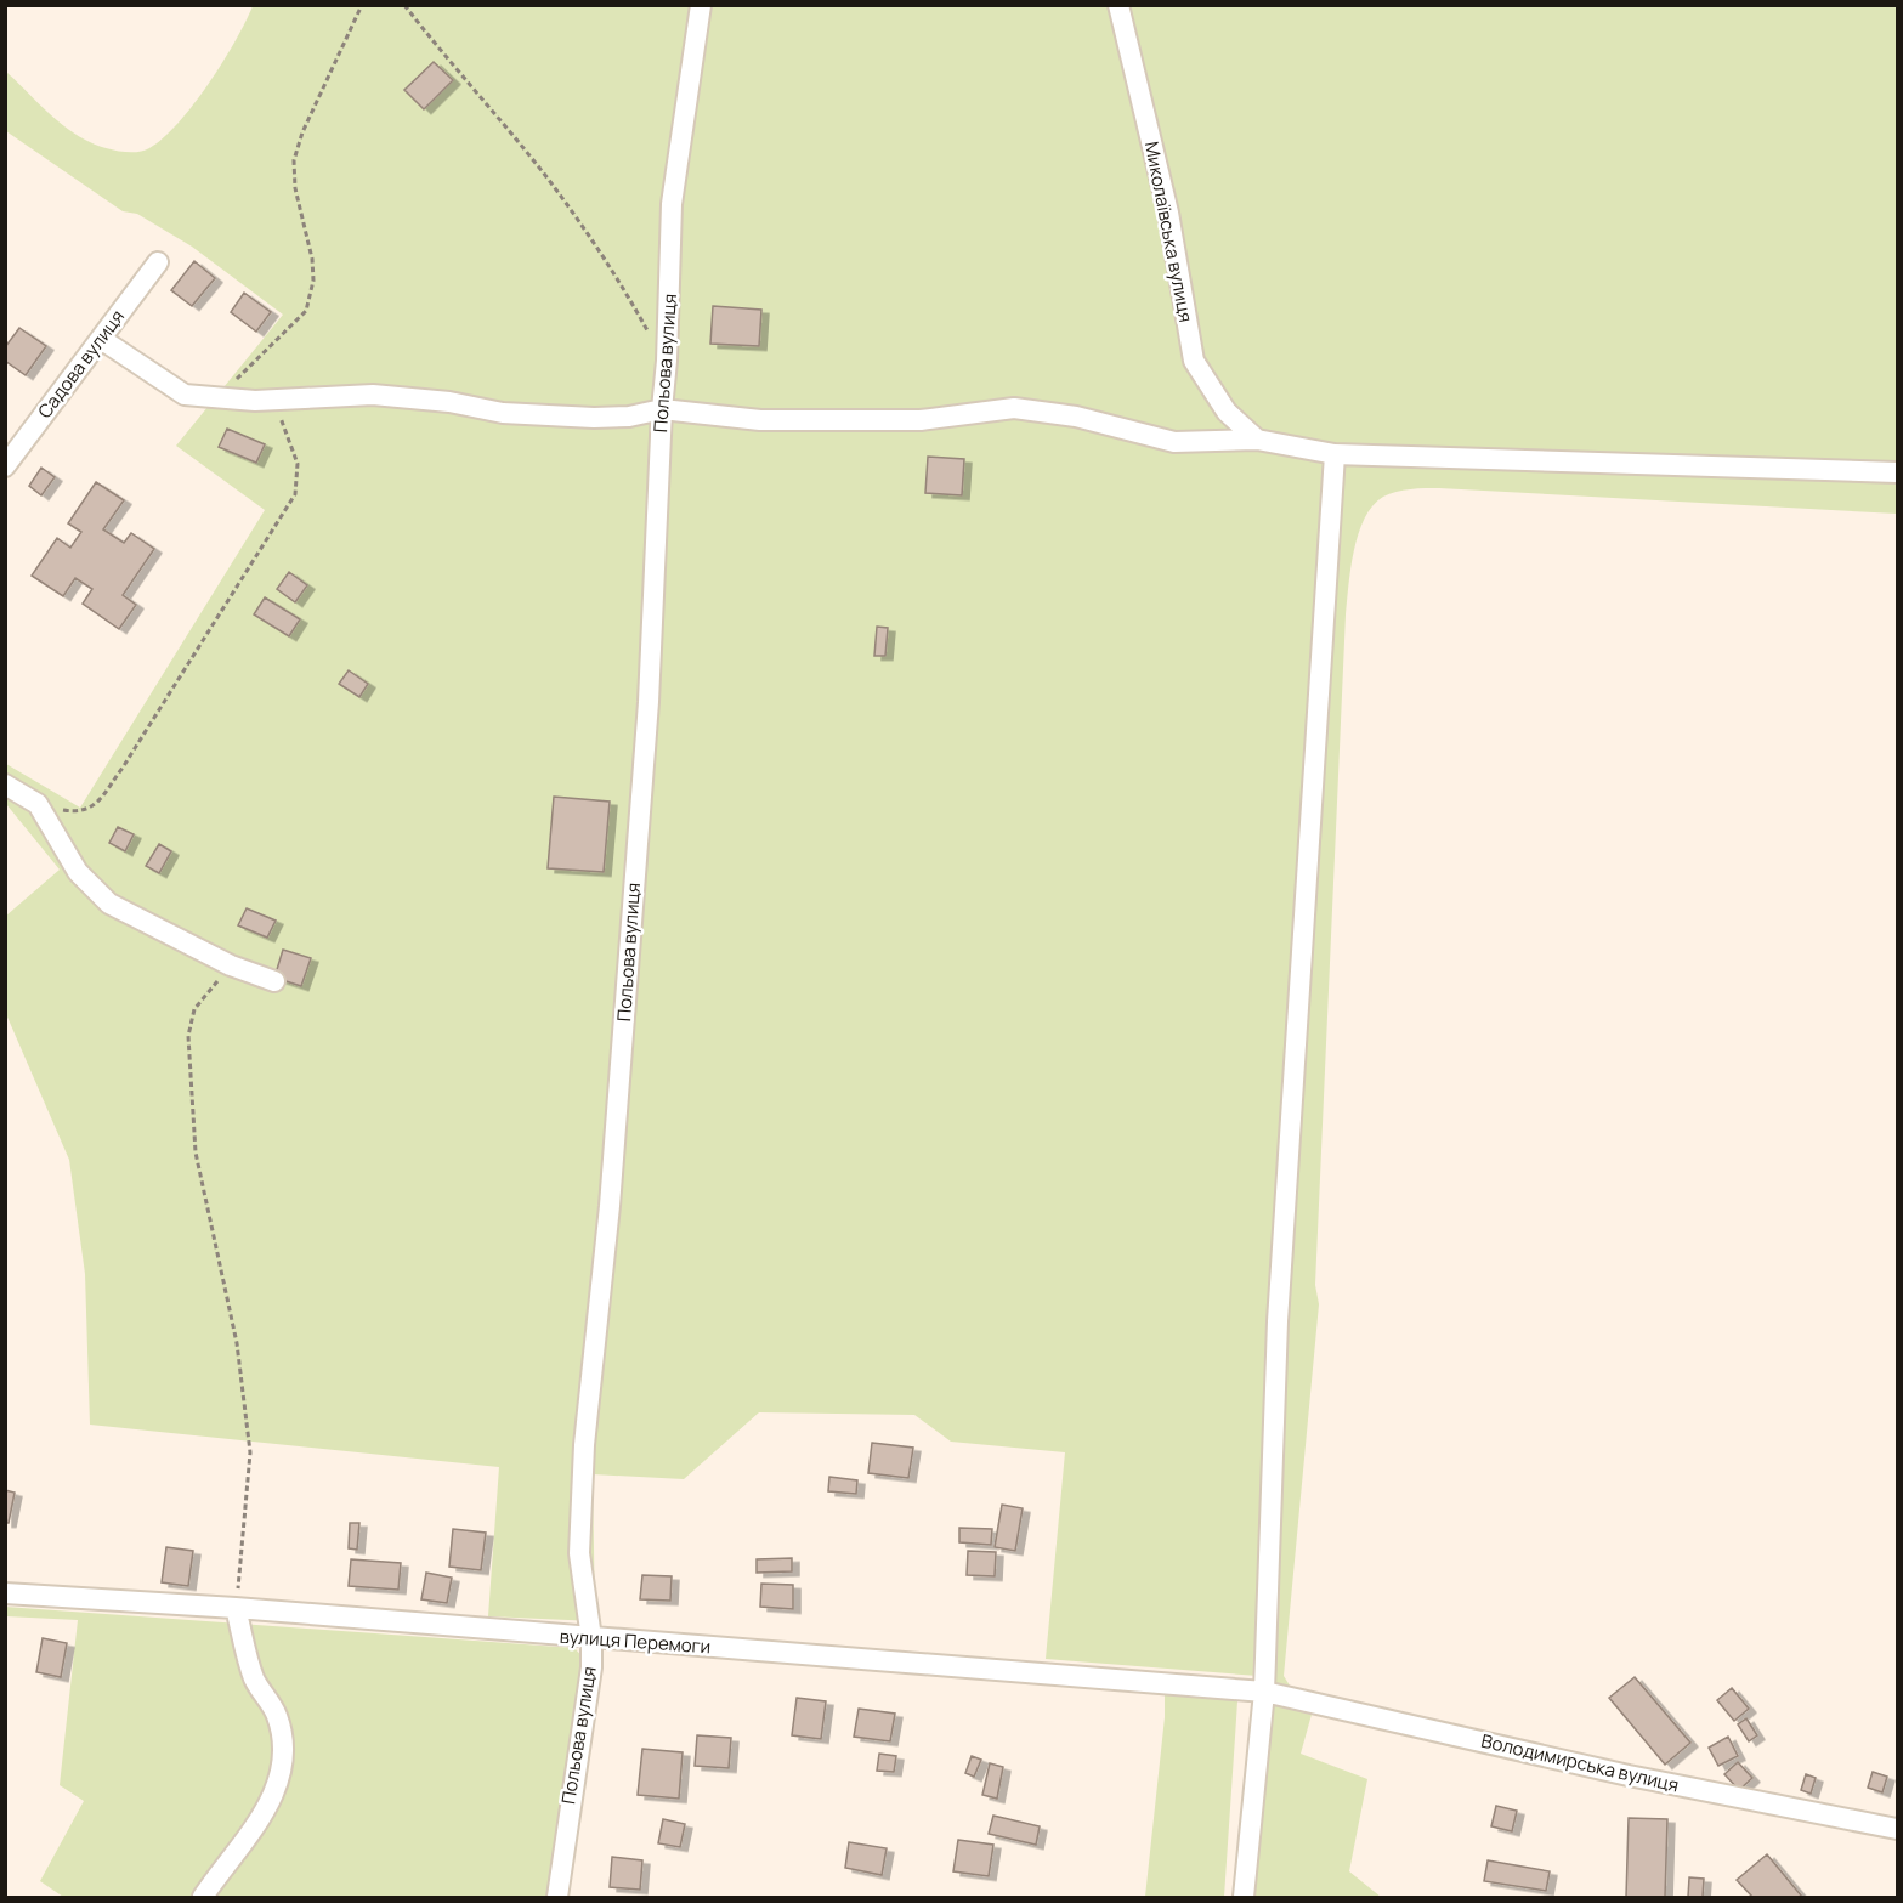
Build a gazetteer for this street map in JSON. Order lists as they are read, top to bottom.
{
  "streets": {
    "street": [
      "Миколаївська вулиця",
      "Польова вулиця",
      "Садова вулиця",
      "вулиця Перемоги",
      "Володимирська вулиця"
    ]
  },
  "crossings": [
    ["Польова вулиця", "вулиця Перемоги"],
    ["вулиця Перемоги", "Володимирська вулиця"]
  ]
}
